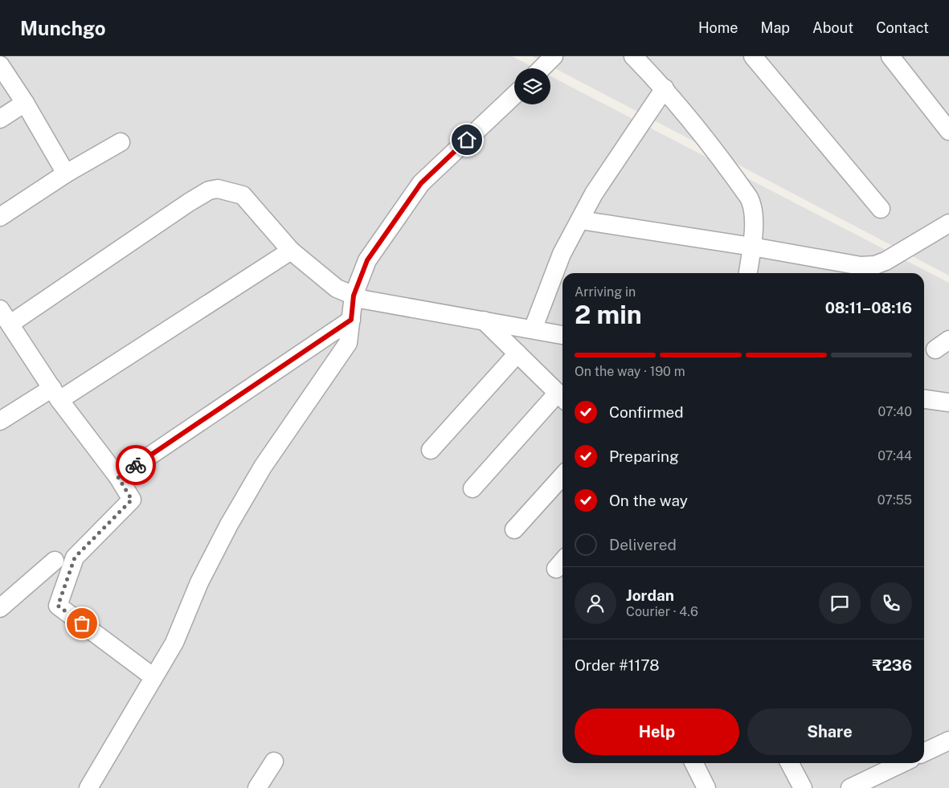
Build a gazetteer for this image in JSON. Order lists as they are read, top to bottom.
{
  "page": {
    "header": "Munchgo",
    "nav": [
      "Home",
      "Map",
      "About",
      "Contact"
    ],
    "heading": ["2 min", "Arriving in", "08:11–08:16"],
    "panel": [
      "Jordan",
      "Courier · 4.6",
      "Order #1178",
      "₹236"
    ],
    "bar": "On the way · 190 m",
    "list": [
      ["Confirmed", "07:40"],
      ["Preparing", "07:44"],
      ["On the way", "07:55"],
      "Delivered"
    ],
    "buttons": ["Help", "Share"]
  }
}
